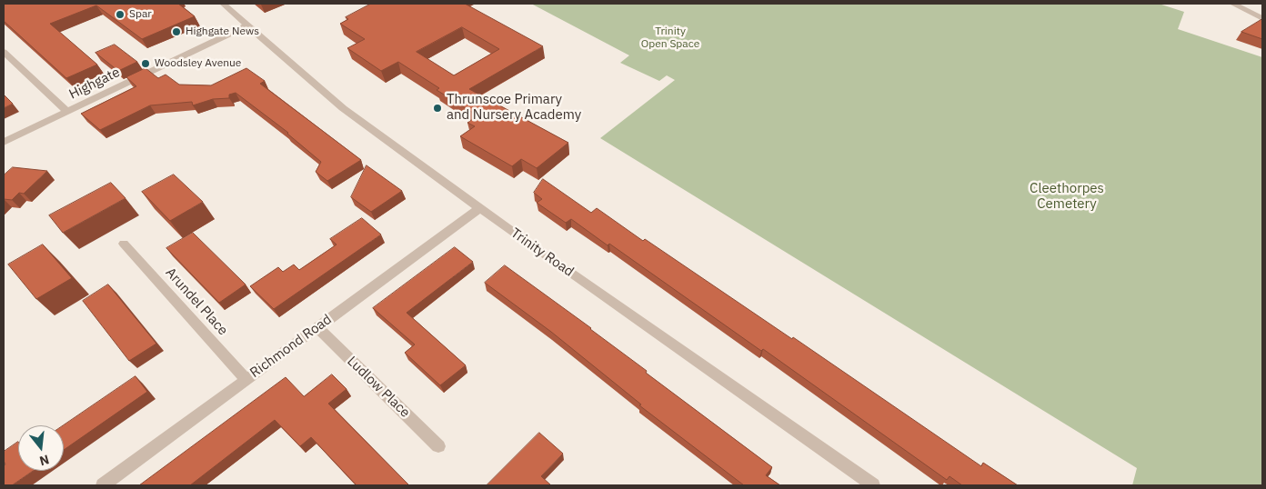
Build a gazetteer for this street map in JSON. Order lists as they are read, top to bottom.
{
  "streets": {
    "street": [
      "Highgate",
      "Trinity Road",
      "Arundel Place",
      "Richmond Road",
      "Ludlow Place"
    ]
  },
  "crossings": [
    ["Highgate", "Trinity Road"],
    ["Trinity Road", "Richmond Road"],
    ["Arundel Place", "Richmond Road"],
    ["Richmond Road", "Ludlow Place"]
  ],
  "parks": ["Trinity Open Space", "Cleethorpes Cemetery"],
  "places": [
    "Spar",
    "Highgate News",
    "Woodsley Avenue",
    "Thrunscoe Primary and Nursery Academy"
  ],
  "north": "bottom"
}
